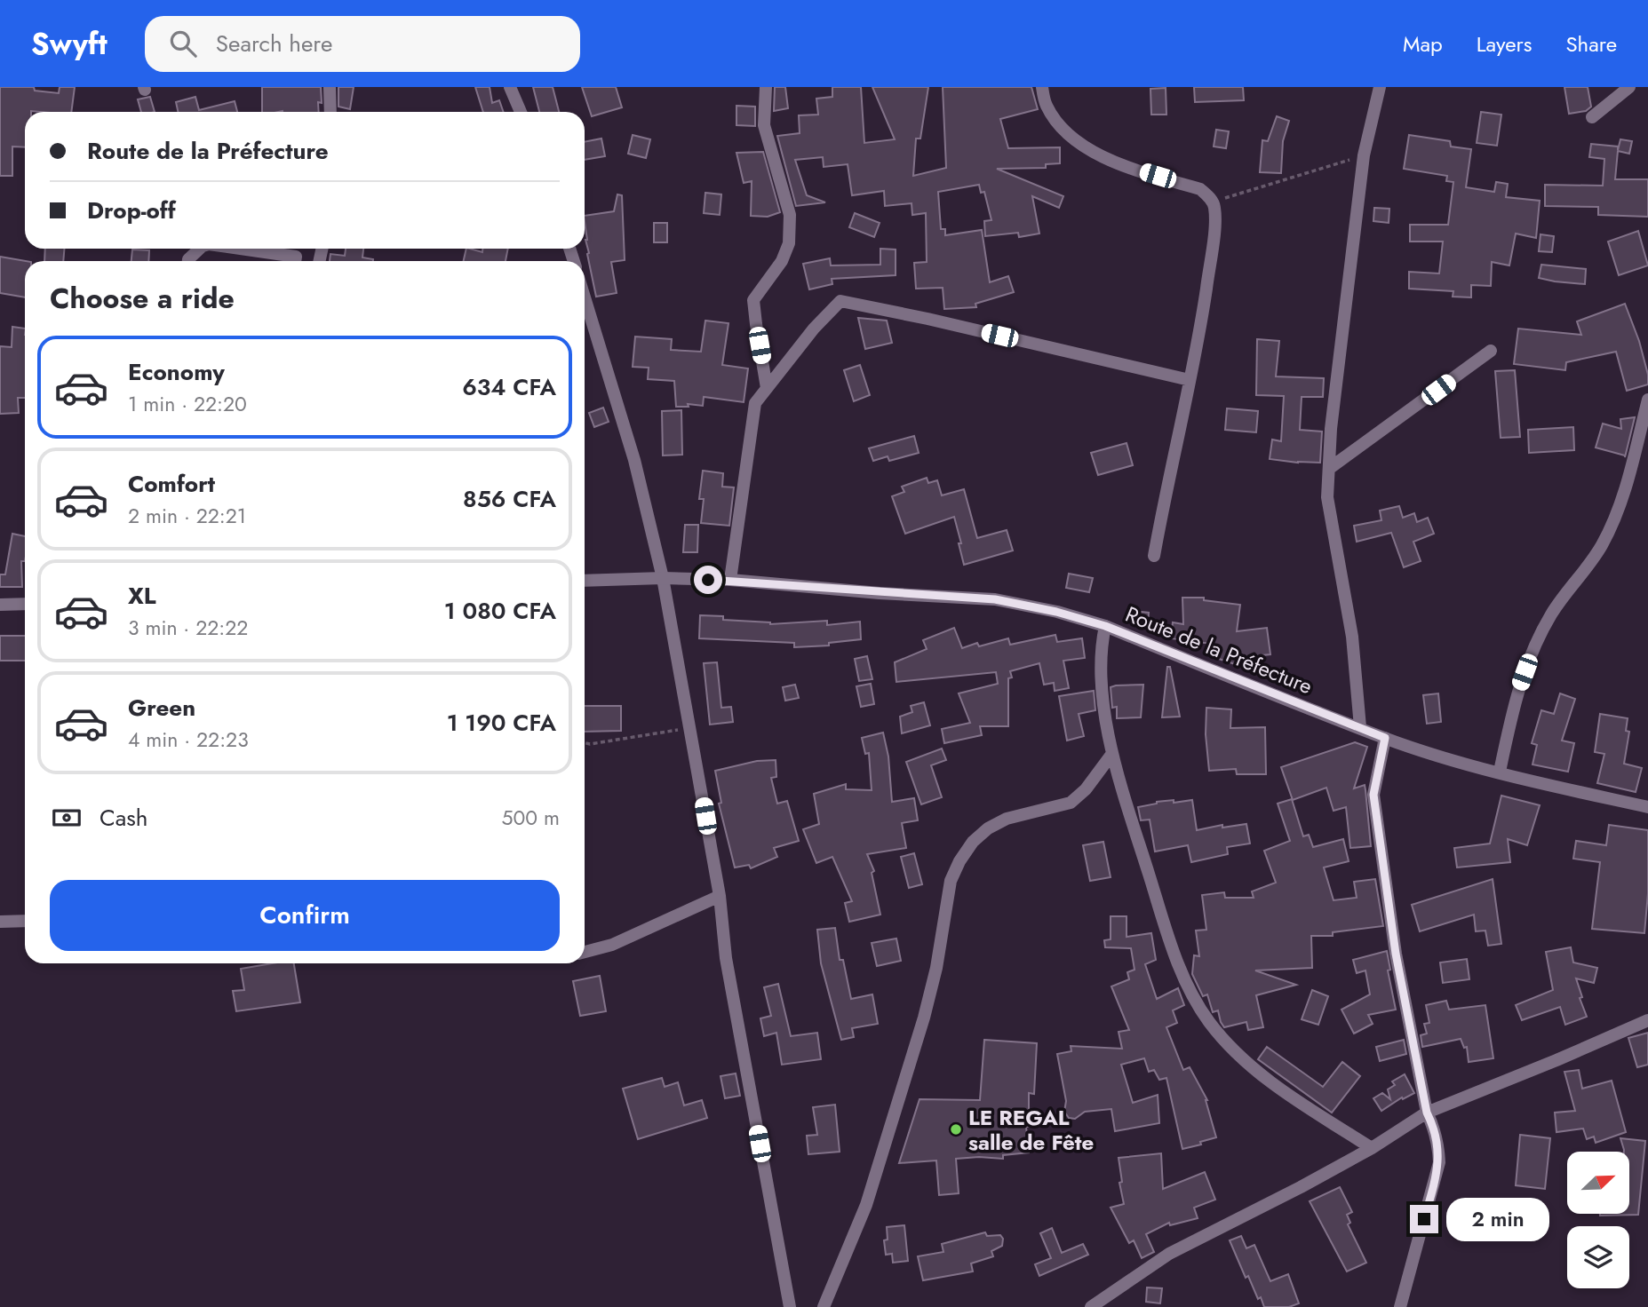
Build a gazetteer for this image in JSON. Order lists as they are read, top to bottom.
{
  "streets": {
    "street": ["Route de la Préfecture"]
  },
  "places": ["LE REGAL salle de Fête"],
  "north": "top right",
  "page": {
    "header": "Swyft",
    "search": "Search here",
    "nav": ["Map", "Layers", "Share"],
    "banner": ["Route de la Préfecture", "Drop-off"],
    "heading": "Choose a ride",
    "list": [
      {
        "name": "Economy",
        "note": "1 min · 22:20",
        "value": "634 CFA"
      },
      {
        "name": "Comfort",
        "note": "2 min · 22:21",
        "value": "856 CFA"
      },
      {
        "name": "XL",
        "note": "3 min · 22:22",
        "value": "1 080 CFA"
      },
      {
        "name": "Green",
        "note": "4 min · 22:23",
        "value": "1 190 CFA"
      }
    ],
    "pay": ["Cash", "500 m"],
    "buttons": "Confirm",
    "bubble": "2 min"
  }
}
